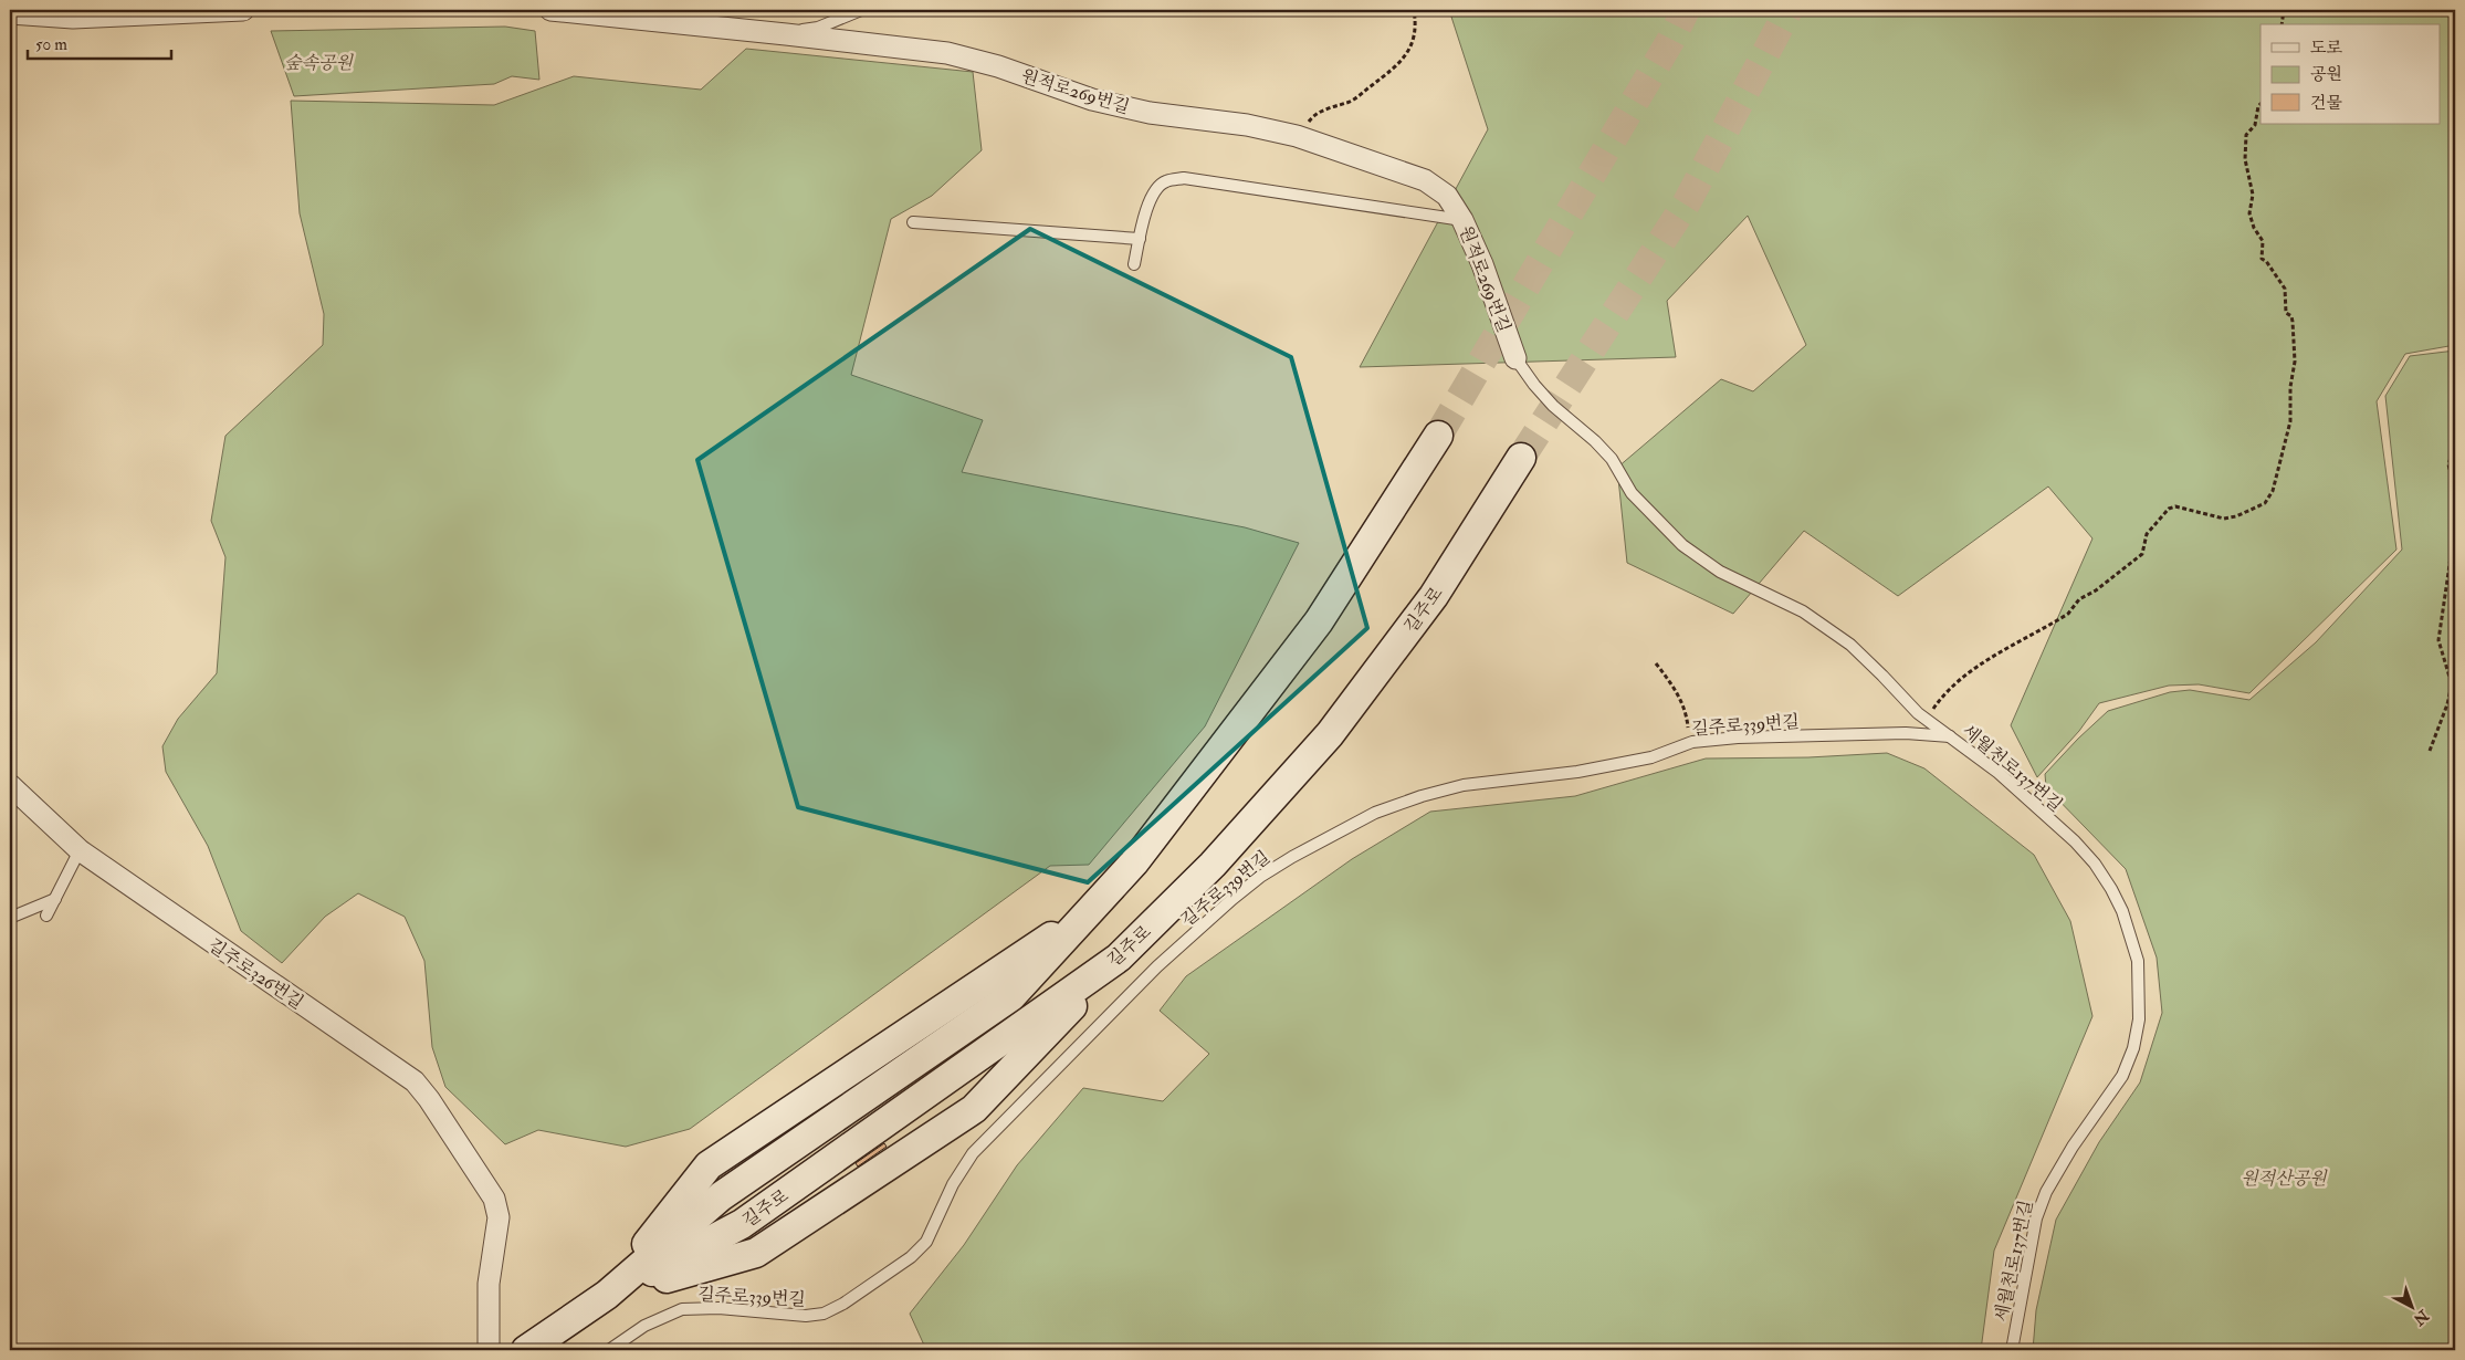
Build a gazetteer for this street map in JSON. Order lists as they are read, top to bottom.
{
  "streets": {
    "main road": ["길주로"],
    "street": ["원적로269번길", "길주로326번길"],
    "lane": ["길주로339번길", "세월천로137번길"]
  },
  "crossings": [
    ["원적로269번길", "세월천로137번길"],
    ["길주로339번길", "세월천로137번길"]
  ],
  "parks": ["숲속공원", "원적산공원"],
  "legend": ["도로", "공원", "건물"],
  "scale_bar": "50 m",
  "north": "bottom right"
}
